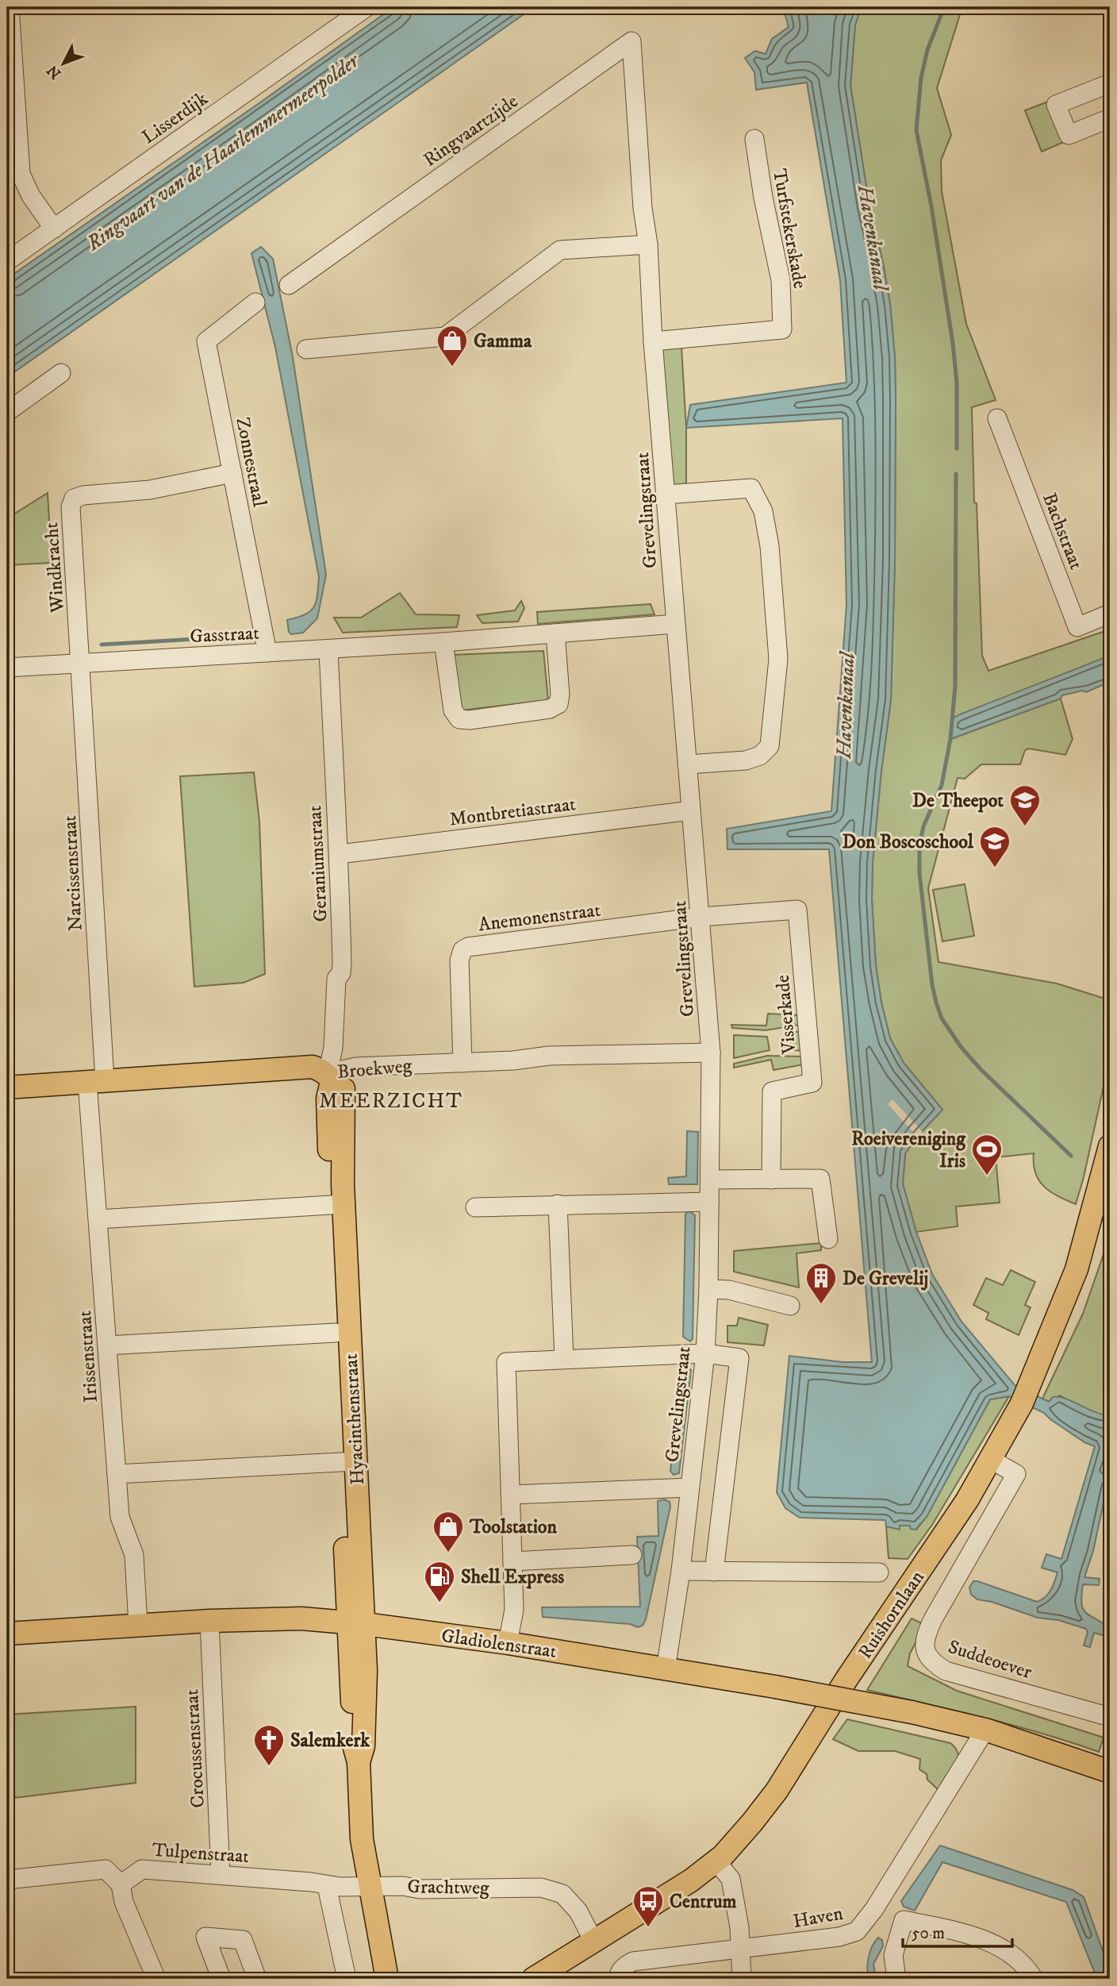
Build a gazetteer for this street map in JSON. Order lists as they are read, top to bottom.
{
  "streets": {
    "main road": [
      "Broekweg",
      "Hyacinthenstraat",
      "Ruishornlaan",
      "Gladiolenstraat"
    ],
    "street": [
      "Lisserdijk",
      "Ringvaartzijde",
      "Turfstekerskade",
      "Zonnestraal",
      "Grevelingstraat",
      "Bachstraat",
      "Windkracht",
      "Gasstraat",
      "Montbretiastraat",
      "Geraniumstraat",
      "Narcissenstraat",
      "Anemonenstraat",
      "Visserkade",
      "Irissenstraat",
      "Suddeoever",
      "Crocussenstraat",
      "Tulpenstraat",
      "Grachtweg",
      "Haven"
    ]
  },
  "crossings": [
    ["Ringvaartzijde", "Grevelingstraat"],
    ["Turfstekerskade", "Grevelingstraat"],
    ["Zonnestraal", "Windkracht"],
    ["Zonnestraal", "Gasstraat"],
    ["Grevelingstraat", "Gasstraat"],
    ["Grevelingstraat", "Montbretiastraat"],
    ["Grevelingstraat", "Anemonenstraat"],
    ["Grevelingstraat", "Visserkade"],
    ["Grevelingstraat", "Broekweg"],
    ["Grevelingstraat", "Gladiolenstraat"],
    ["Windkracht", "Gasstraat"],
    ["Windkracht", "Narcissenstraat"],
    ["Gasstraat", "Geraniumstraat"],
    ["Gasstraat", "Narcissenstraat"],
    ["Montbretiastraat", "Geraniumstraat"],
    ["Geraniumstraat", "Broekweg"],
    ["Geraniumstraat", "Hyacinthenstraat"],
    ["Narcissenstraat", "Broekweg"],
    ["Narcissenstraat", "Irissenstraat"],
    ["Anemonenstraat", "Visserkade"],
    ["Anemonenstraat", "Broekweg"],
    ["Broekweg", "Irissenstraat"],
    ["Broekweg", "Hyacinthenstraat"],
    ["Irissenstraat", "Gladiolenstraat"],
    ["Hyacinthenstraat", "Gladiolenstraat"],
    ["Hyacinthenstraat", "Tulpenstraat"],
    ["Hyacinthenstraat", "Grachtweg"],
    ["Ruishornlaan", "Suddeoever"],
    ["Ruishornlaan", "Grachtweg"],
    ["Gladiolenstraat", "Crocussenstraat"],
    ["Gladiolenstraat", "Haven"],
    ["Crocussenstraat", "Tulpenstraat"],
    ["Tulpenstraat", "Grachtweg"]
  ],
  "districts": ["MEERZICHT"],
  "water": ["Ringvaart van de Haarlemmermeerpolder", "Havenkanaal"],
  "places": {
    "shop": ["Gamma", "Toolstation"],
    "school or university": ["De Theepot", "Don Boscoschool"],
    "sports": ["Roeivereniging Iris"],
    "building": ["De Grevelij"],
    "fuel station": ["Shell Express"],
    "church": ["Salemkerk"],
    "bus stop": ["Centrum"]
  },
  "scale_bar": "50 m",
  "north": "bottom left"
}
